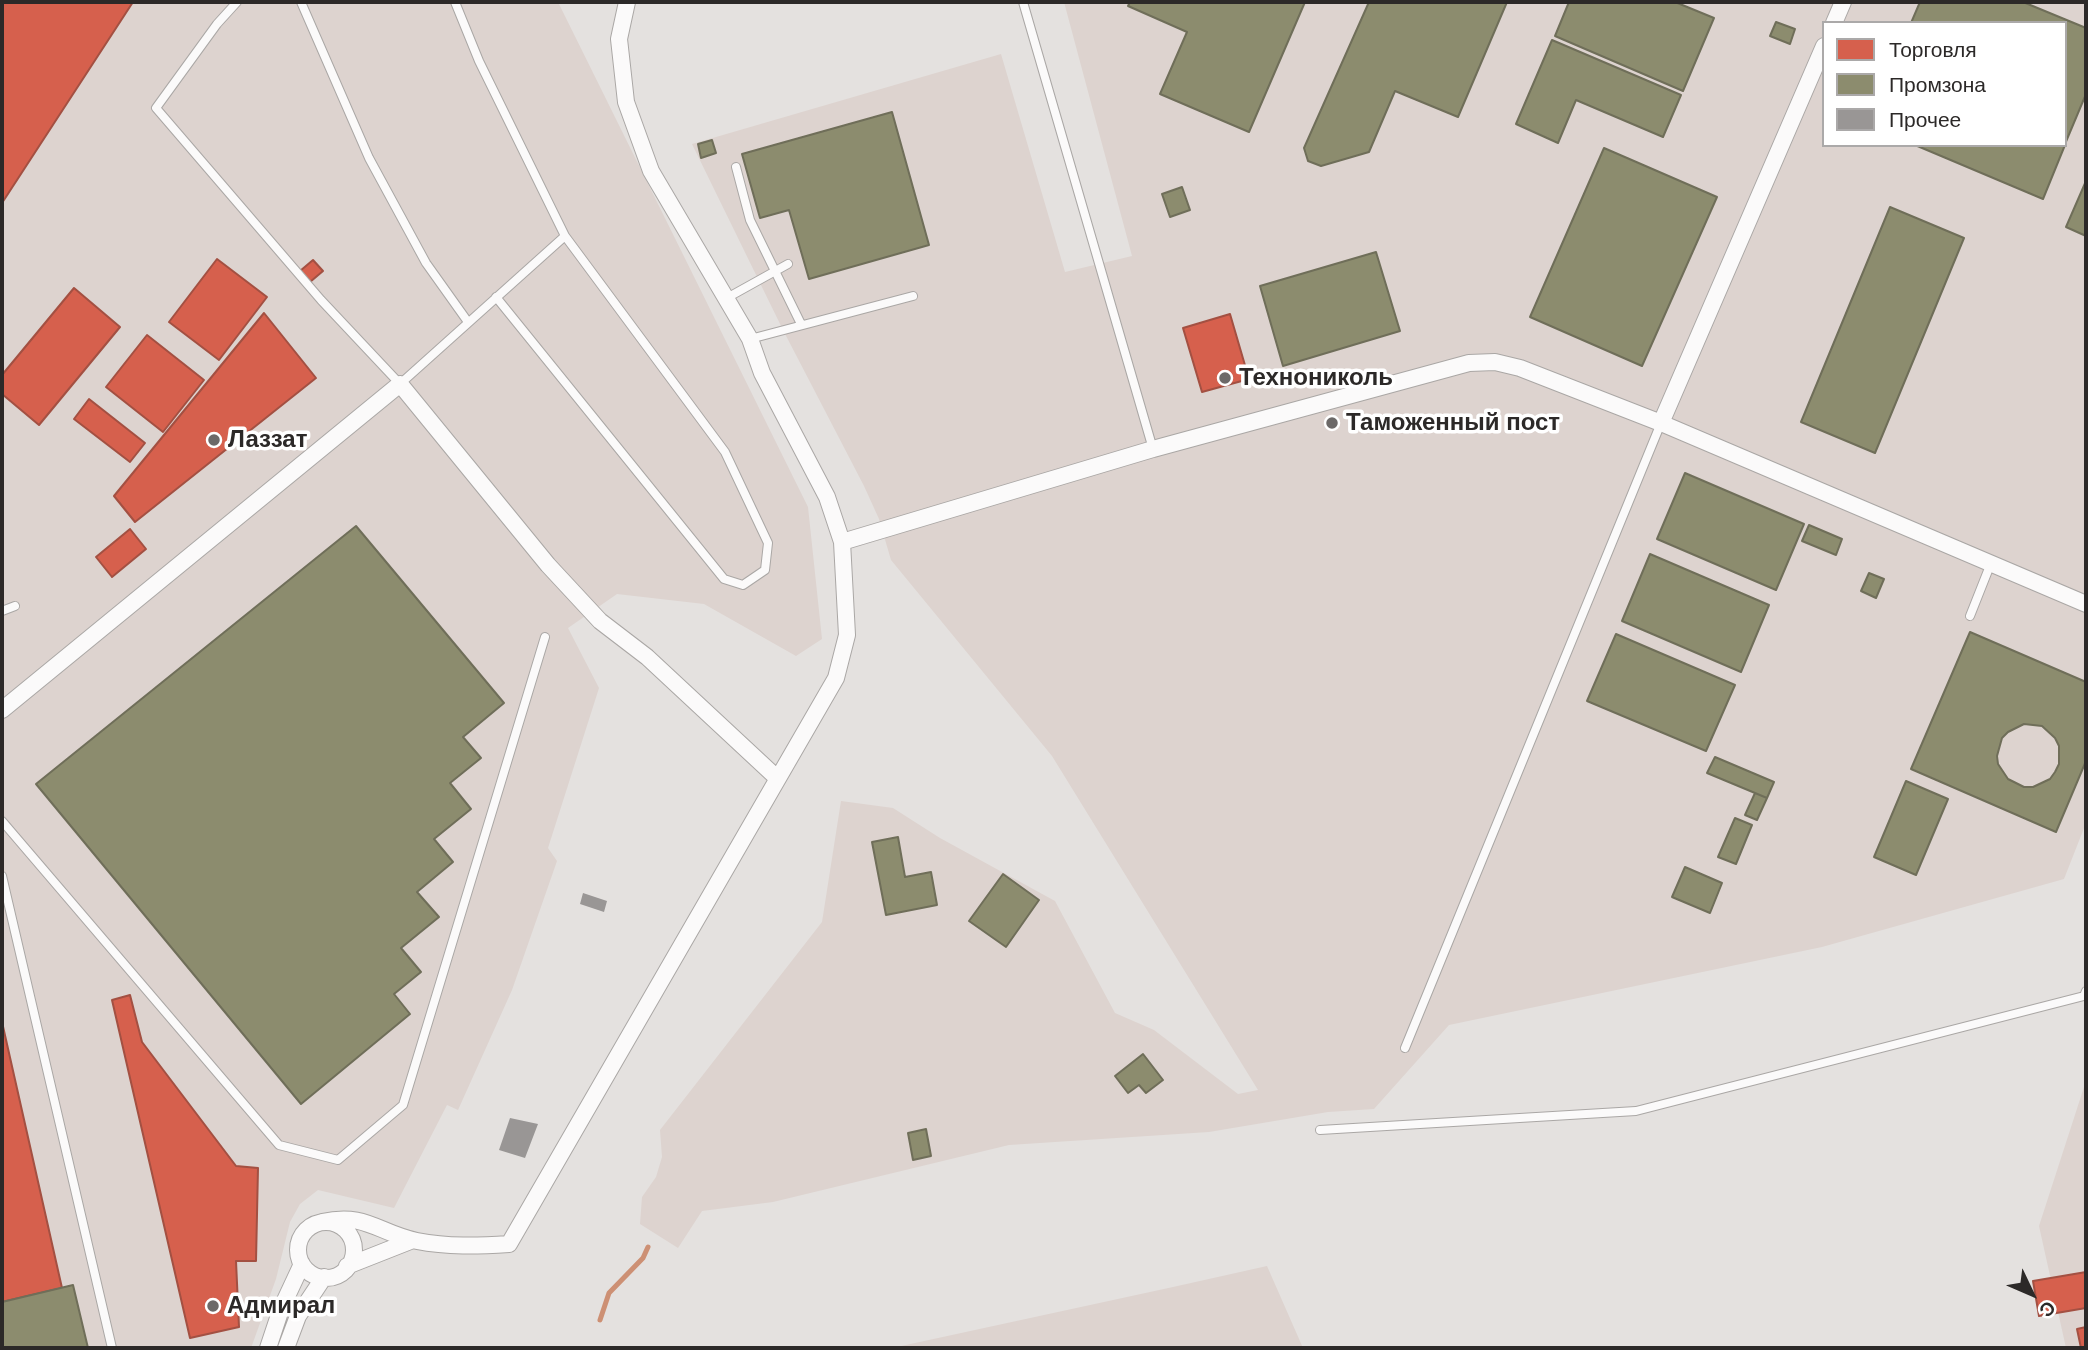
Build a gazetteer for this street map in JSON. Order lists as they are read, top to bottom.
{
  "places": [
    "Технониколь",
    "Таможенный пост",
    "Лаззат",
    "Адмирал"
  ],
  "legend": ["Торговля", "Промзона", "Прочее"],
  "north": "bottom right"
}
